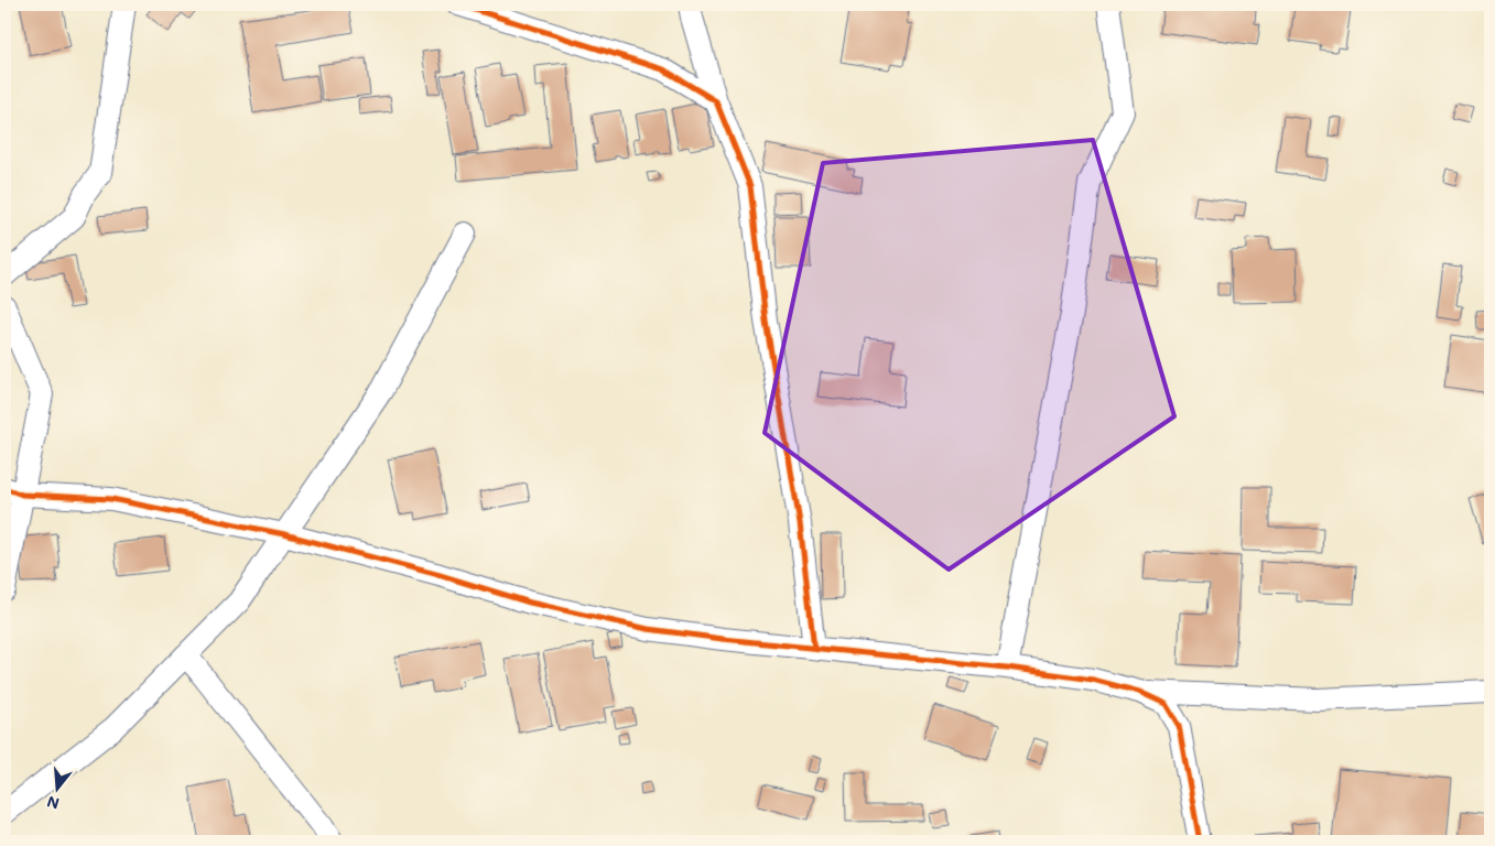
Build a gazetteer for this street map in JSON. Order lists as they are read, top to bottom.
{
  "north": "bottom"
}
